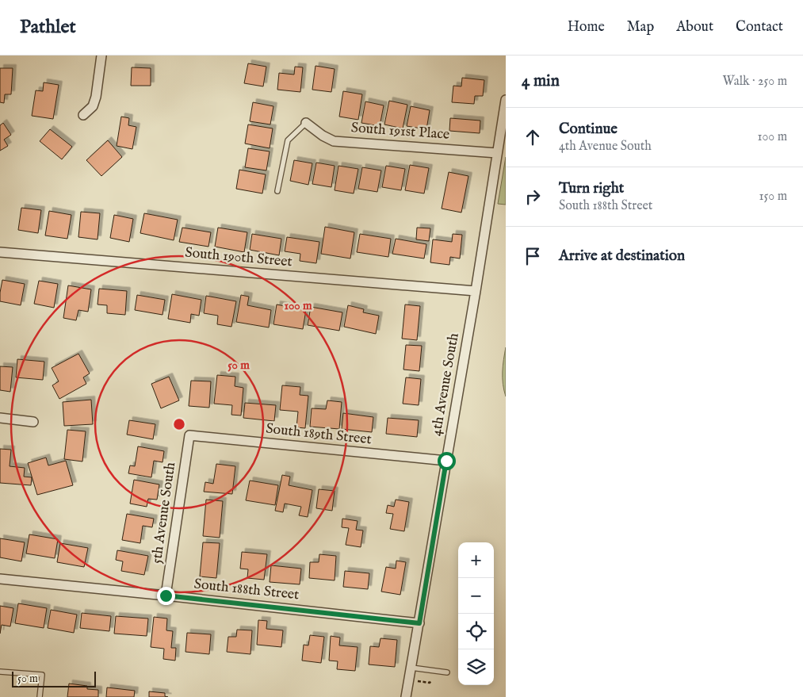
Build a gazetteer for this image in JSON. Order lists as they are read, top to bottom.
{
  "streets": {
    "street": [
      "South 191st Place",
      "South 190th Street",
      "4th Avenue South",
      "South 189th Street",
      "5th Avenue South",
      "South 188th Street"
    ]
  },
  "crossings": [
    ["South 191st Place", "4th Avenue South"],
    ["South 190th Street", "4th Avenue South"],
    ["4th Avenue South", "South 189th Street"],
    ["4th Avenue South", "South 188th Street"],
    ["South 189th Street", "5th Avenue South"],
    ["5th Avenue South", "South 188th Street"]
  ],
  "scale_bar": "50 m",
  "page": {
    "header": "Pathlet",
    "nav": [
      "Home",
      "Map",
      "About",
      "Contact"
    ],
    "heading": ["4 min", "Walk · 250 m"],
    "list": [
      ["Continue", "4th Avenue South", "100 m"],
      ["Turn right", "South 188th Street", "150 m"],
      "Arrive at destination"
    ],
    "map_buttons": ["+", "−"],
    "scale": "50 m"
  },
  "rings": ["100 m", "50 m"]
}
